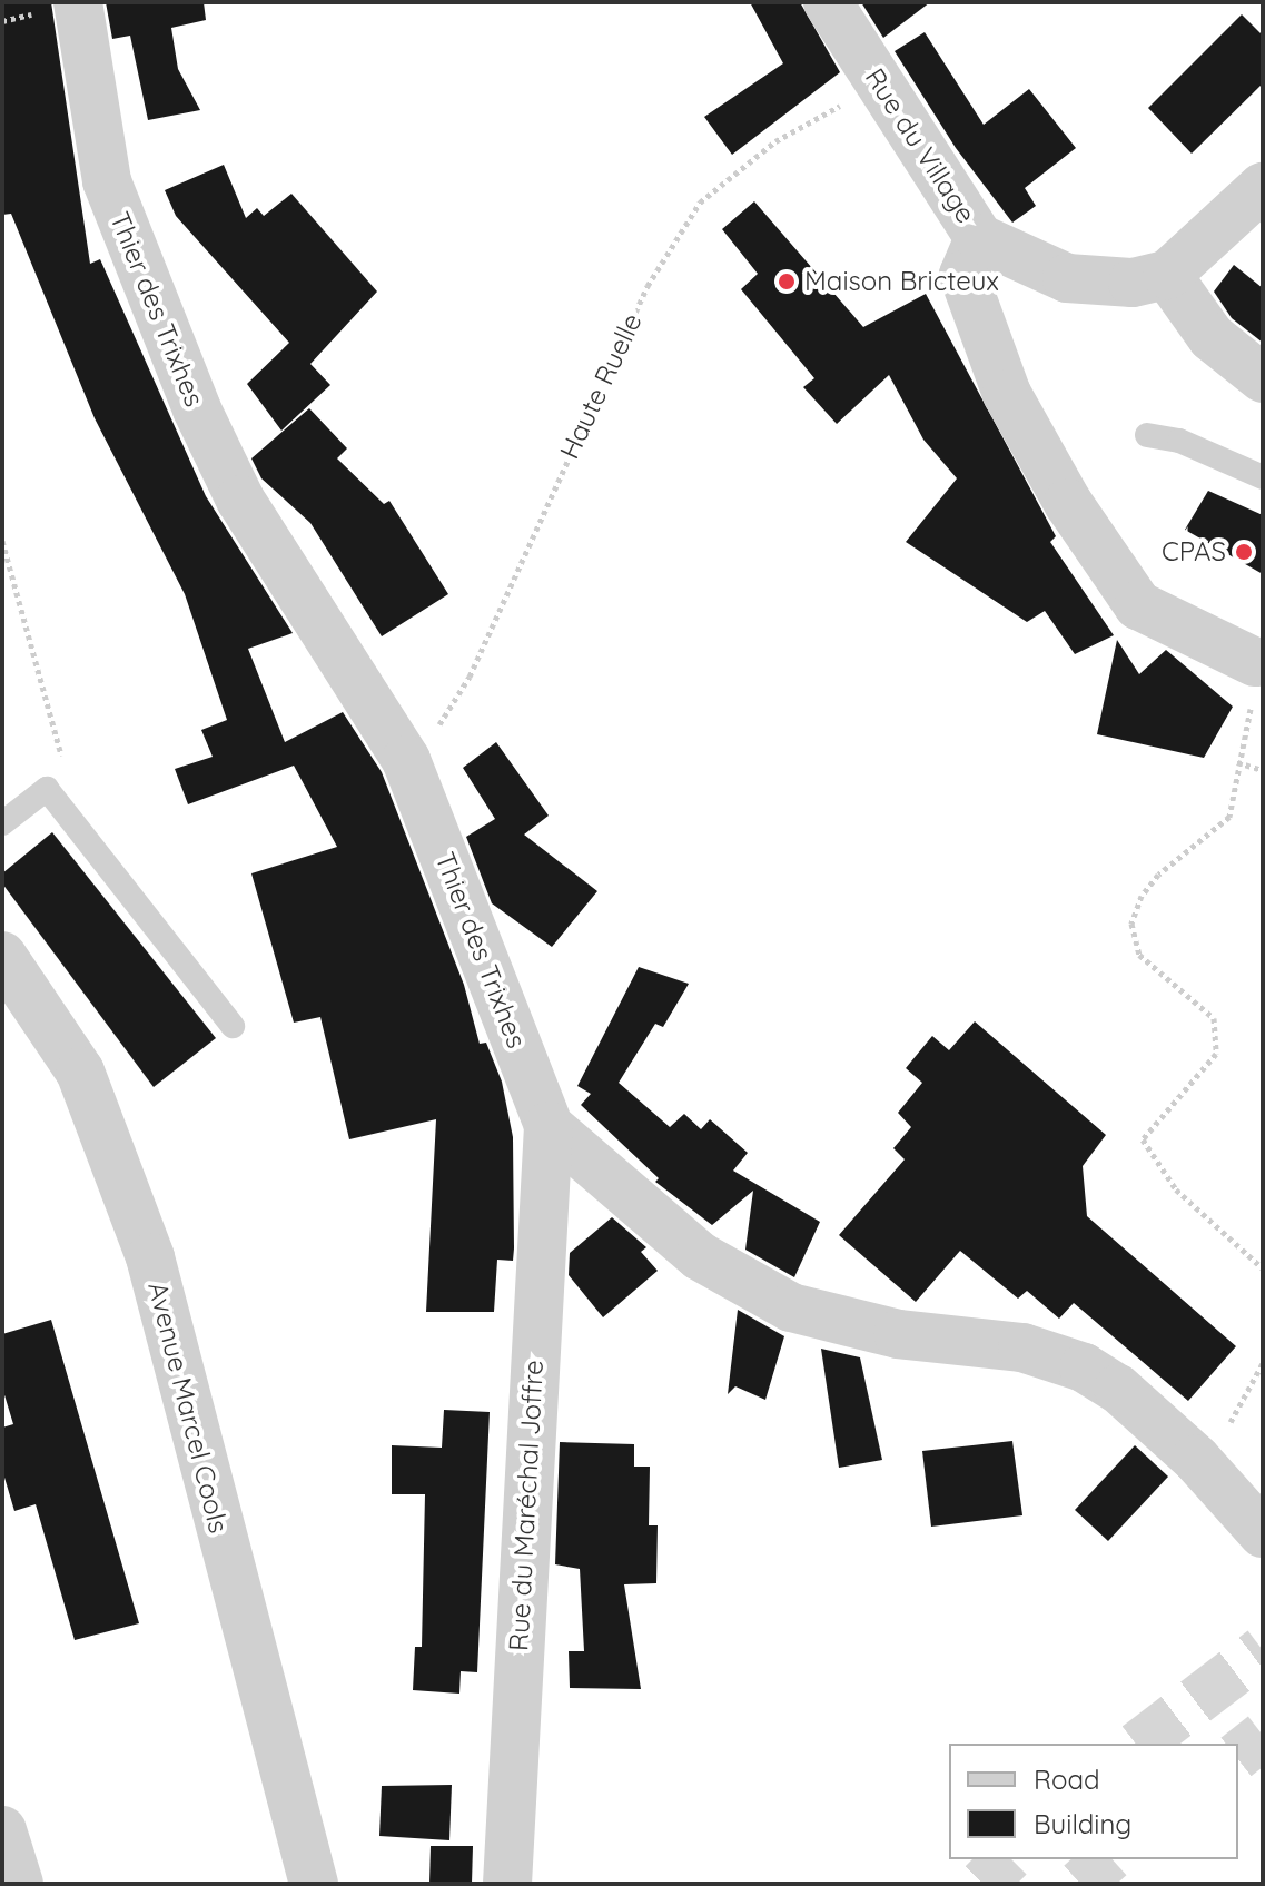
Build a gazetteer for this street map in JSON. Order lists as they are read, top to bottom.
{
  "streets": {
    "street": [
      "Rue du Village",
      "Thier des Trixhes",
      "Avenue Marcel Cools",
      "Rue du Maréchal Joffre"
    ],
    "path": ["Haute Ruelle"]
  },
  "crossings": [
    ["Rue du Village", "Haute Ruelle"],
    ["Thier des Trixhes", "Haute Ruelle"],
    ["Thier des Trixhes", "Rue du Maréchal Joffre"]
  ],
  "places": ["Maison Bricteux", "CPAS"],
  "legend": ["Road", "Building"]
}
